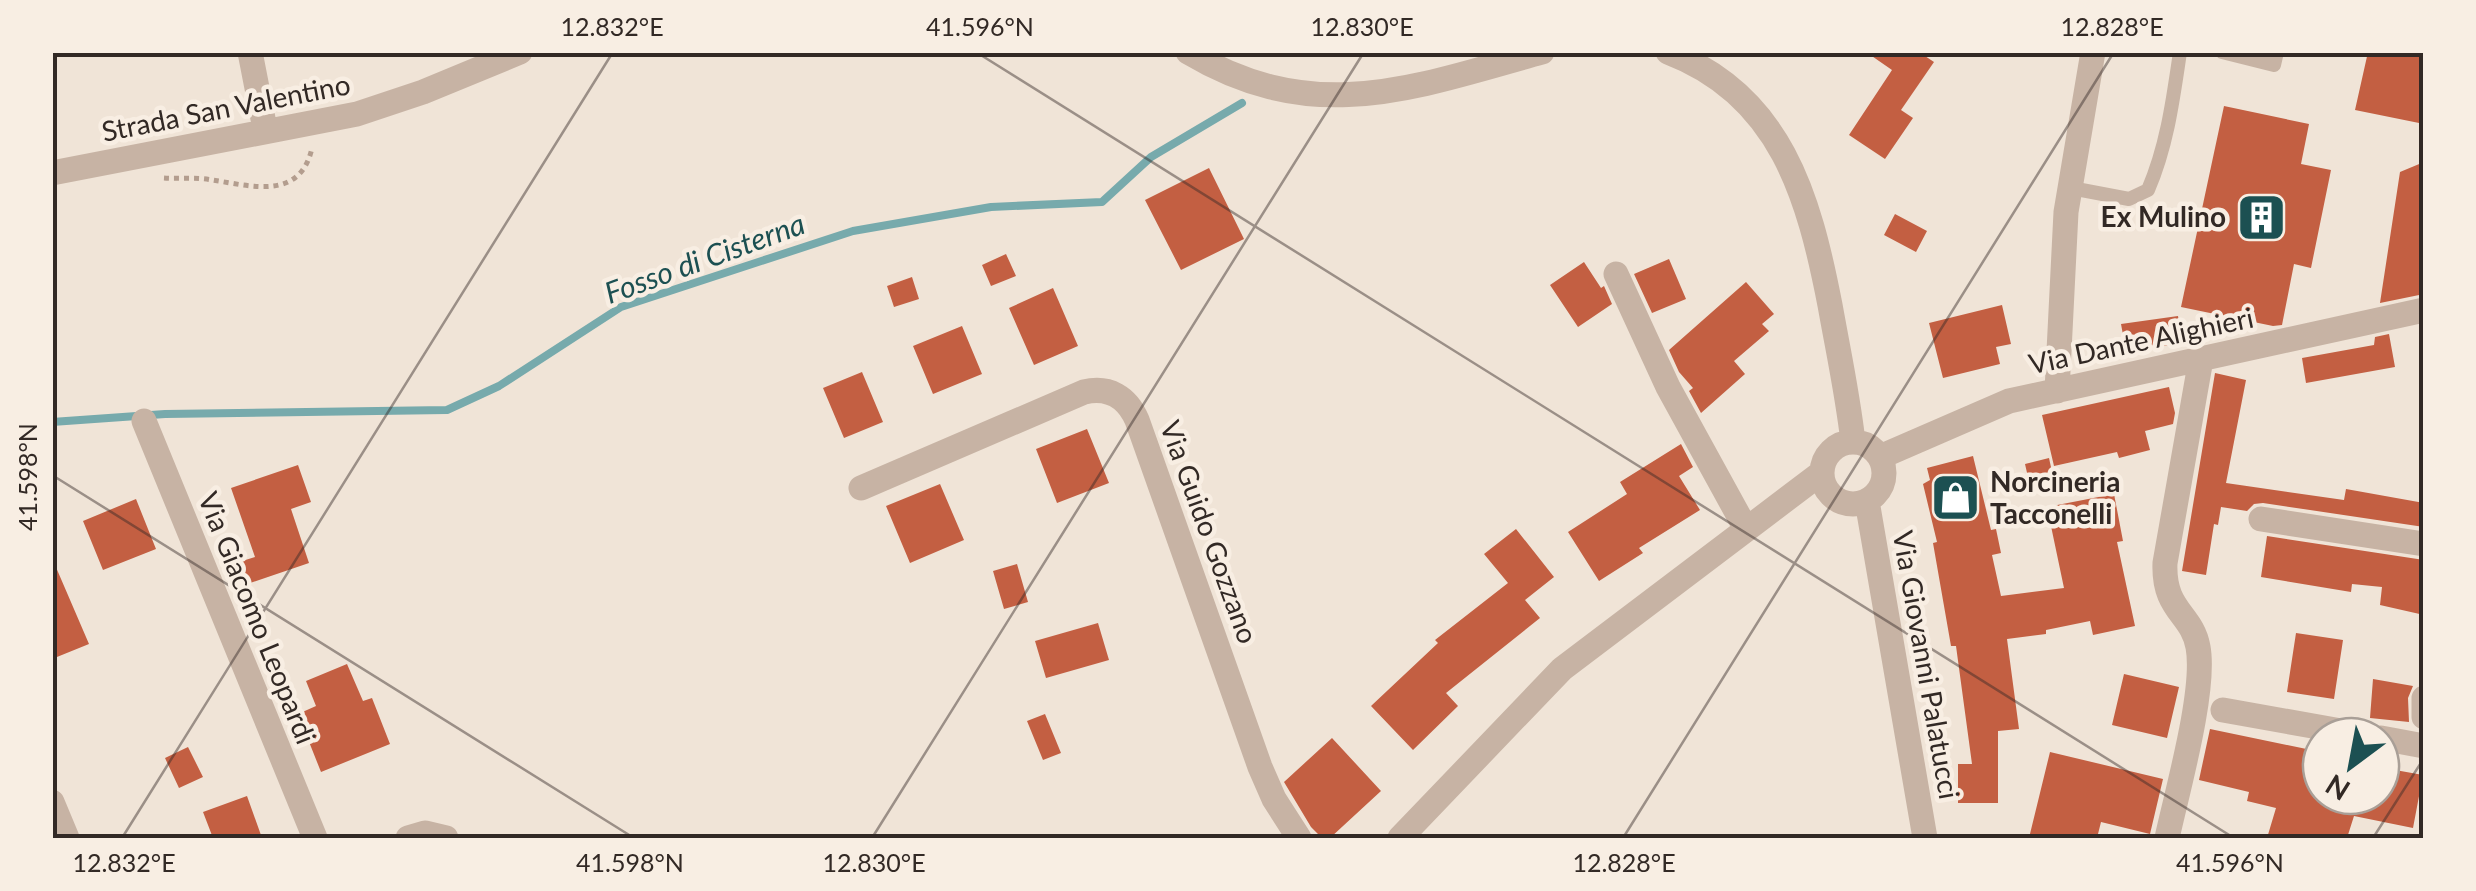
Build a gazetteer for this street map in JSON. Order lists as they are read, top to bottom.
{
  "streets": {
    "street": [
      "Strada San Valentino",
      "Via Dante Alighieri",
      "Via Guido Gozzano",
      "Via Giacomo Leopardi",
      "Via Giovanni Palatucci"
    ]
  },
  "crossings": [
    ["Via Dante Alighieri", "Via Giovanni Palatucci"]
  ],
  "water": ["Fosso di Cisterna"],
  "places": {
    "building": ["Ex Mulino"],
    "shop": ["Norcineria Tacconelli"]
  },
  "north": "bottom left",
  "coordinates": [
    "12.832°E",
    "41.596°N",
    "12.830°E",
    "12.828°E",
    "41.598°N"
  ]
}
